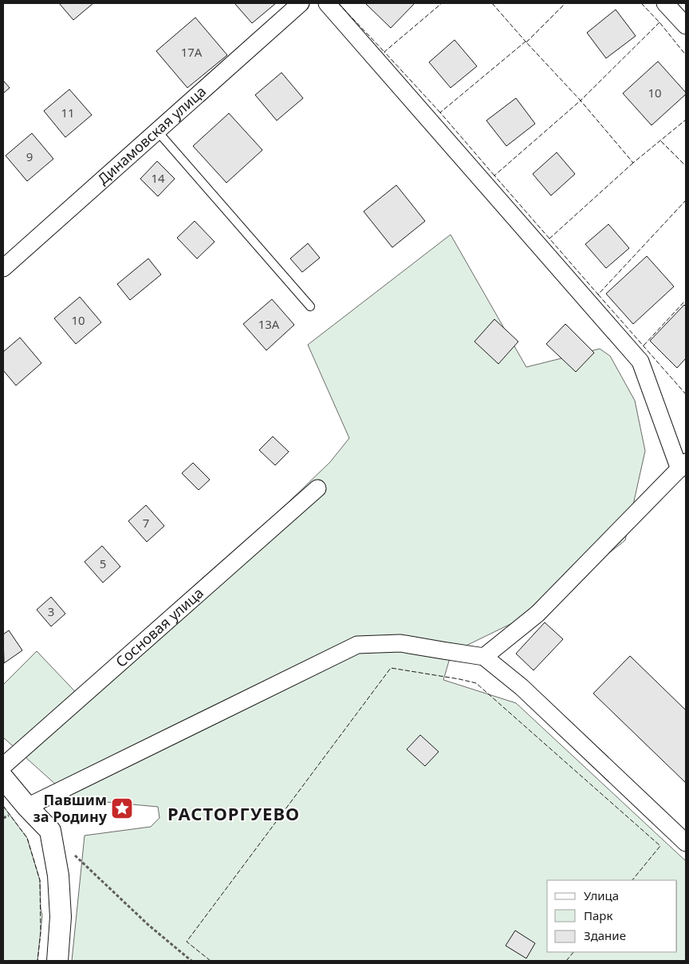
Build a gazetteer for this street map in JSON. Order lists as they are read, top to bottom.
{
  "streets": {
    "street": ["Динамовская улица", "Сосновая улица"]
  },
  "districts": ["РАСТОРГУЕВО"],
  "places": {
    "place": ["Павшим за Родину"]
  },
  "house_numbers": [
    "17А",
    "10",
    "11",
    "9",
    "14",
    "10",
    "13А",
    "7",
    "5",
    "3"
  ],
  "legend": ["Улица", "Парк", "Здание"]
}
